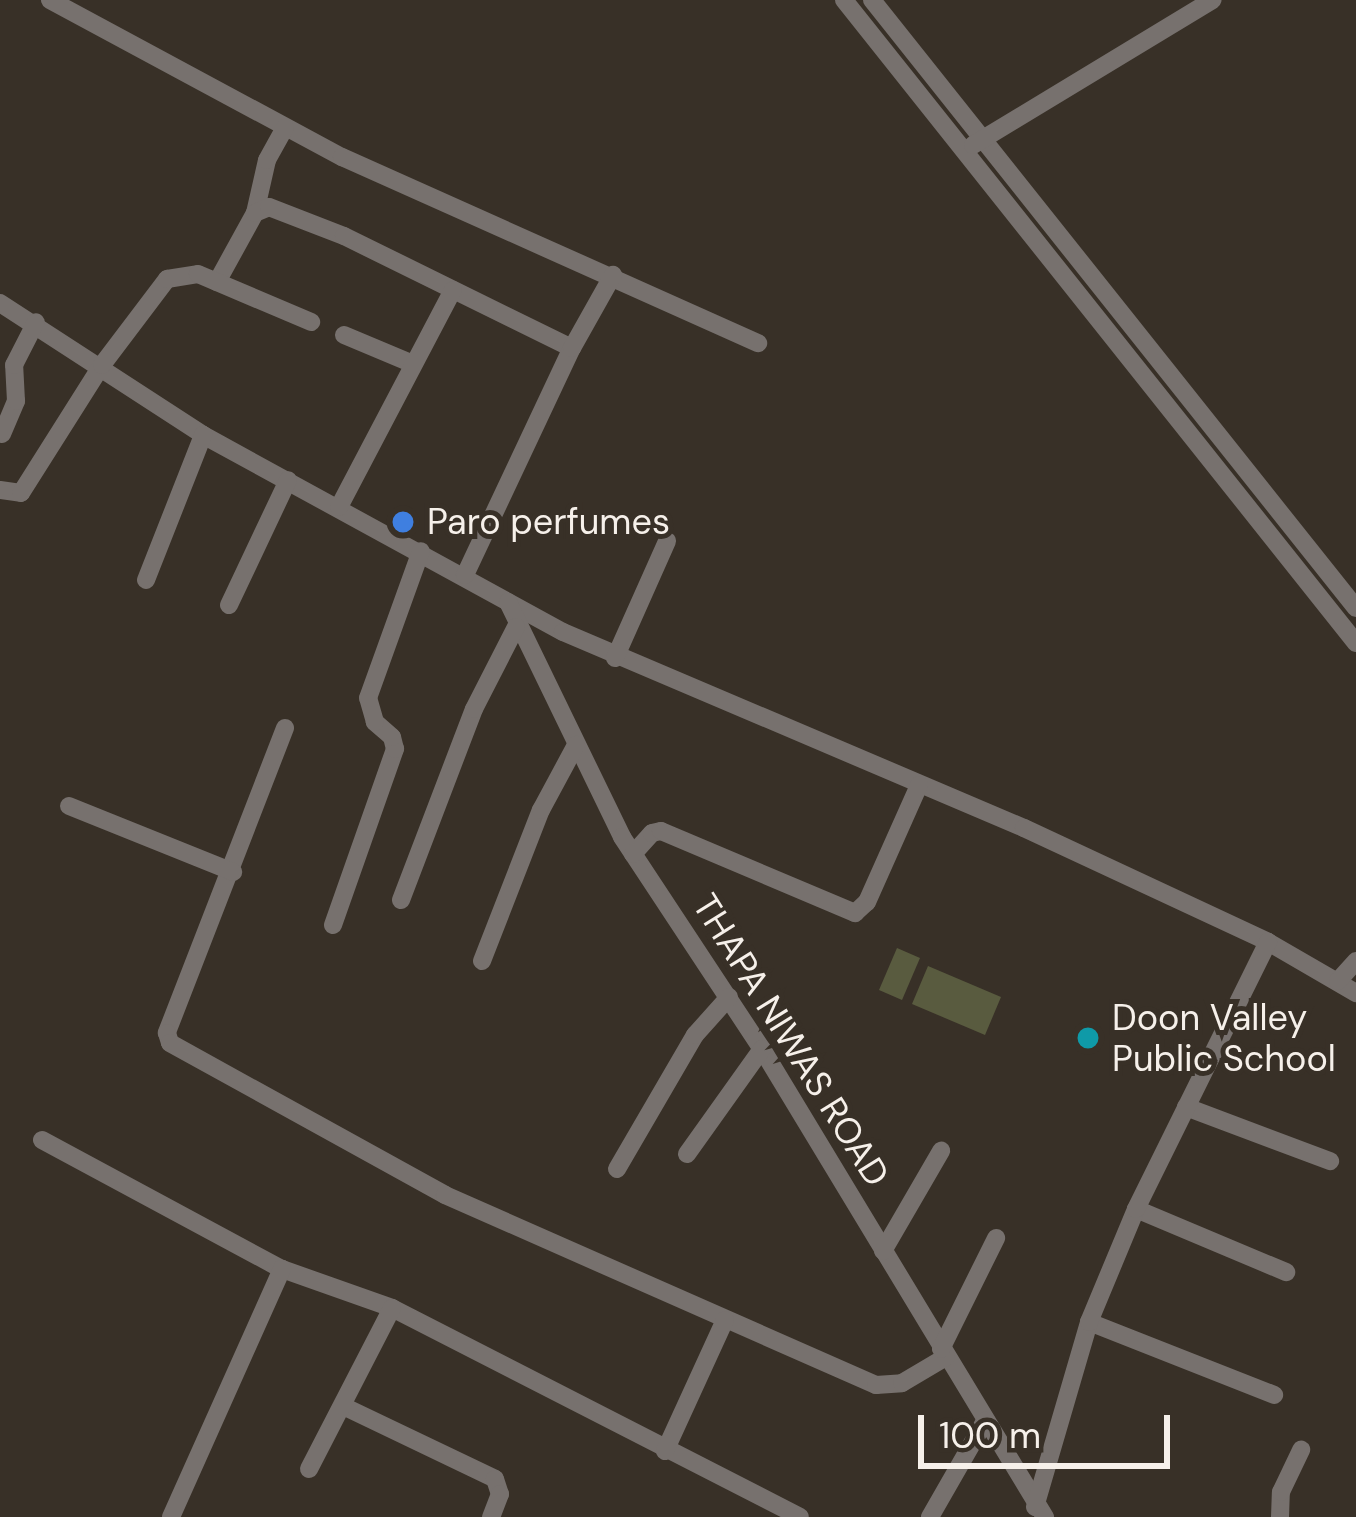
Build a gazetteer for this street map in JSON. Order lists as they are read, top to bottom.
{
  "streets": {
    "street": ["THAPA NIWAS ROAD"]
  },
  "places": ["Paro perfumes", "Doon Valley Public School"],
  "scale_bar": "100 m"
}
